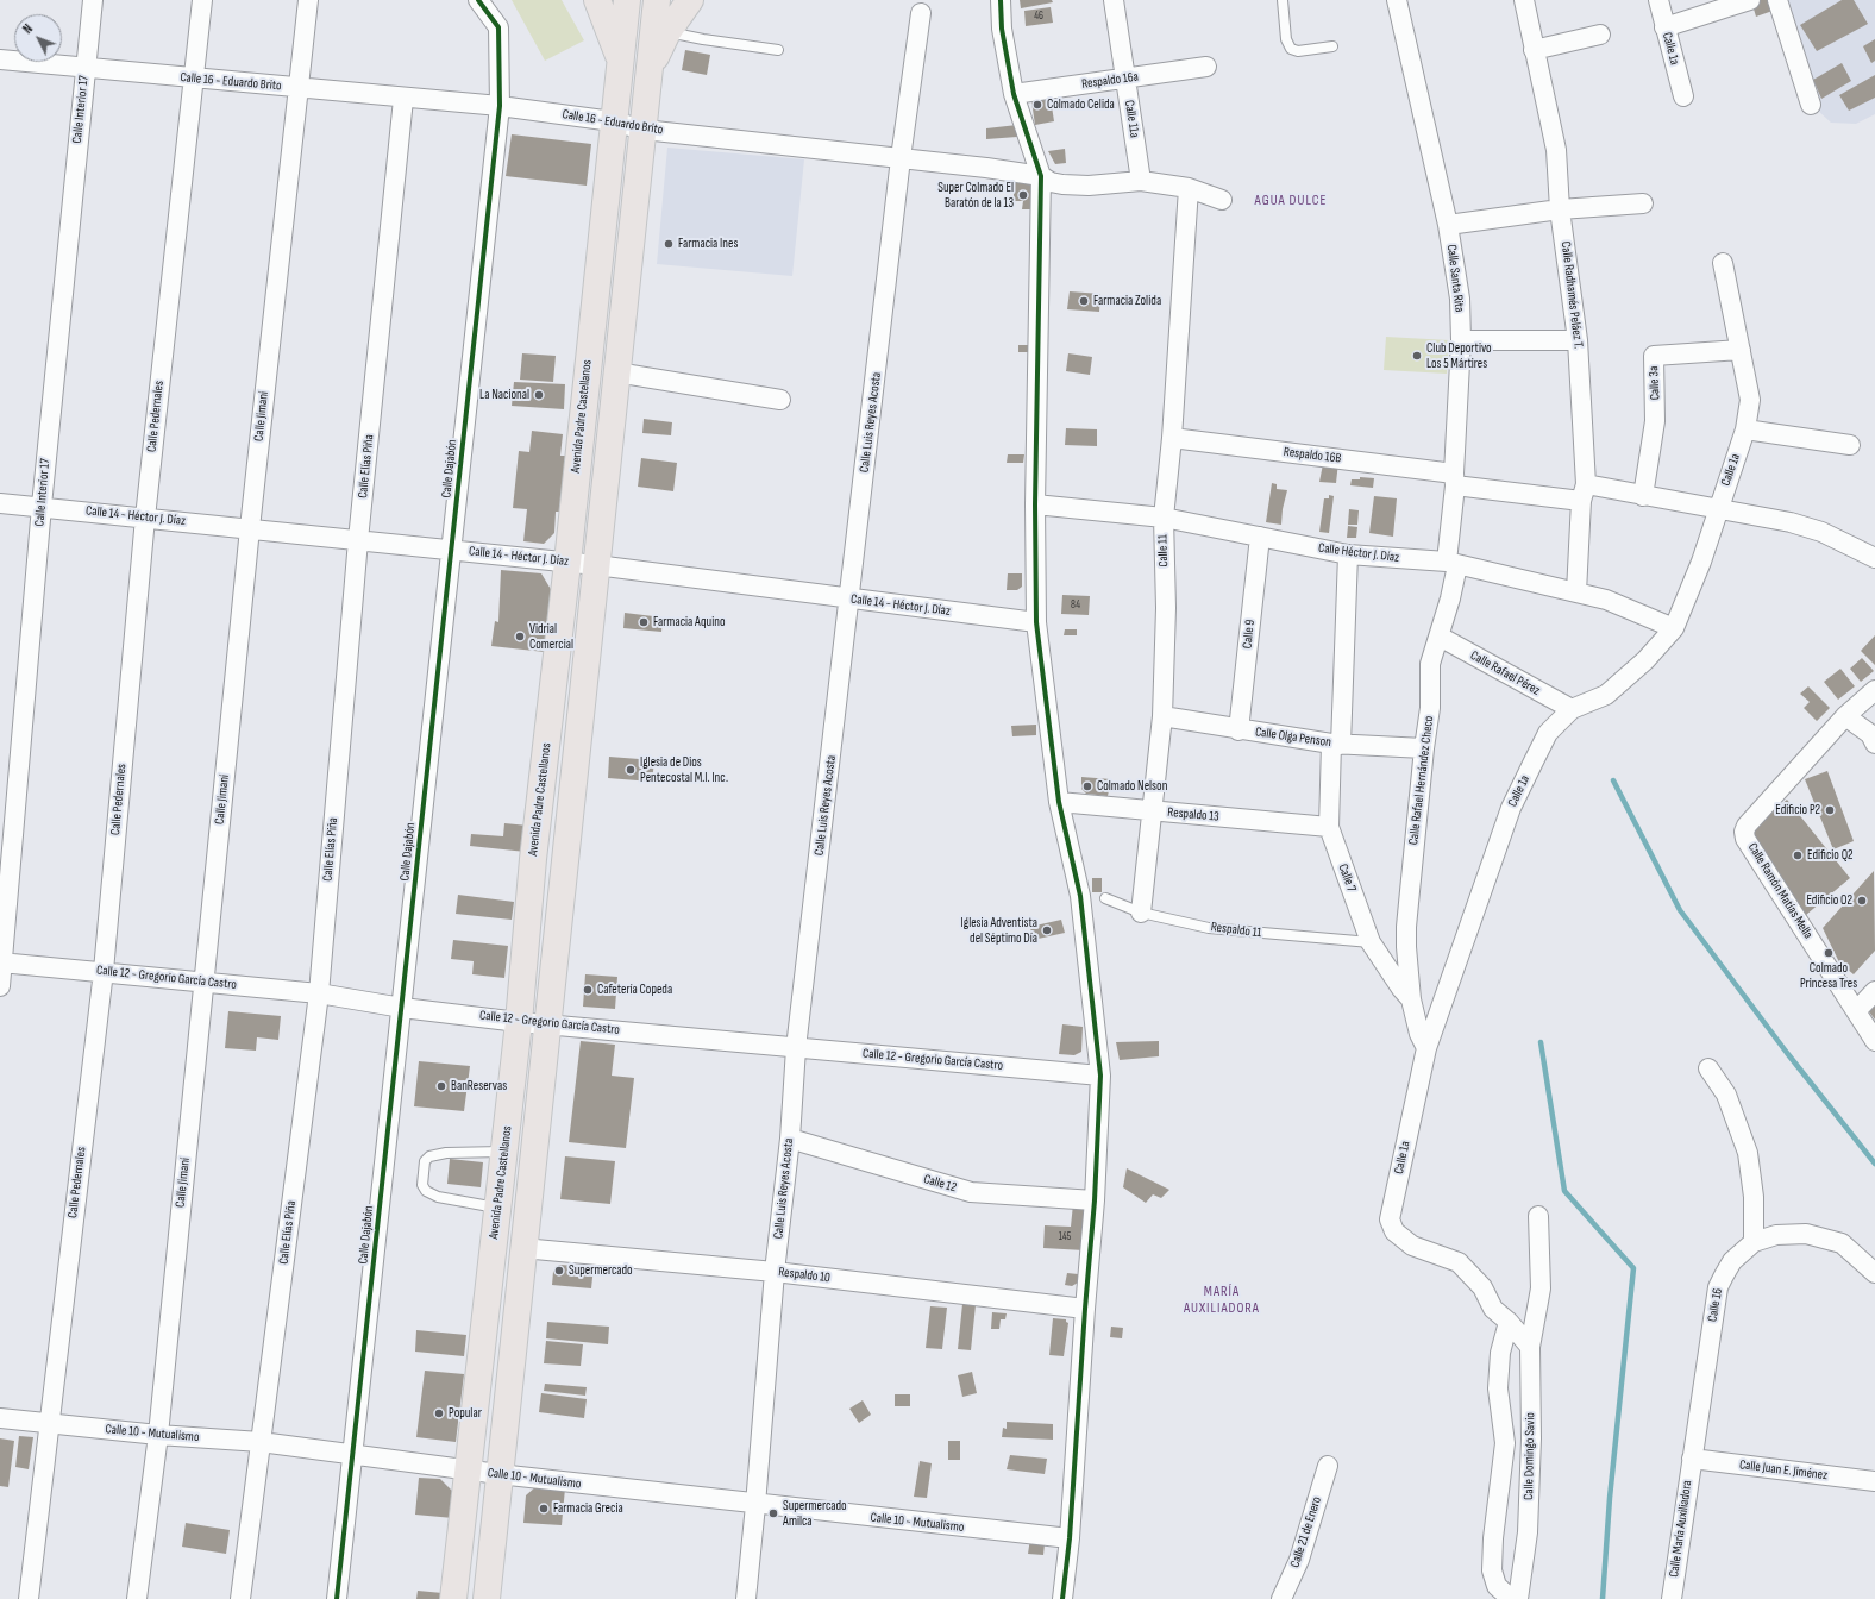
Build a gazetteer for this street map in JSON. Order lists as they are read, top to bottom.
{
  "streets": {
    "main road": ["Avenida Padre Castellanos"],
    "street": [
      "Calle 1a",
      "Respaldo 16a",
      "Calle 16 - Eduardo Brito",
      "Calle Interior 17",
      "Calle 11a",
      "Calle Santa Rita",
      "Calle Radhamés Peláez T.",
      "Calle 3a",
      "Calle Pedernales",
      "Calle Jimaní",
      "Calle Luis Reyes Acosta",
      "Respaldo 16B",
      "Calle Elías Piña",
      "Calle Dajabón",
      "Calle 14 - Héctor J. Díaz",
      "Calle 11",
      "Calle Héctor J. Díaz",
      "Calle 9",
      "Calle Rafael Pérez",
      "Calle Olga Penson",
      "Calle Rafael Hernández Checo",
      "Respaldo 13",
      "Calle 7",
      "Calle Ramón Matías Mella",
      "Calle 12 - Gregorio García Castro",
      "Calle 12",
      "Respaldo 10",
      "Calle 16",
      "Calle 10 - Mutualismo",
      "Calle Domingo Savio",
      "Calle Juan E. Jiménez",
      "Calle María Auxiliadora",
      "Calle 21 de Enero"
    ],
    "lane": ["Respaldo 11"]
  },
  "crossings": [
    ["Calle 1a", "Calle 3a"],
    ["Calle 1a", "Respaldo 16B"],
    ["Calle 1a", "Calle Héctor J. Díaz"],
    ["Calle 1a", "Calle Rafael Pérez"],
    ["Respaldo 16a", "Calle 11a"],
    ["Calle 16 - Eduardo Brito", "Calle Interior 17"],
    ["Calle 16 - Eduardo Brito", "Calle 11a"],
    ["Calle 16 - Eduardo Brito", "Calle Pedernales"],
    ["Calle 16 - Eduardo Brito", "Calle Jimaní"],
    ["Calle 16 - Eduardo Brito", "Avenida Padre Castellanos"],
    ["Calle 16 - Eduardo Brito", "Calle Luis Reyes Acosta"],
    ["Calle 16 - Eduardo Brito", "Calle Elías Piña"],
    ["Calle 16 - Eduardo Brito", "Calle Dajabón"],
    ["Calle 16 - Eduardo Brito", "Calle 11"],
    ["Calle Interior 17", "Calle 14 - Héctor J. Díaz"],
    ["Calle Interior 17", "Calle 12 - Gregorio García Castro"],
    ["Calle Santa Rita", "Respaldo 16B"],
    ["Calle Santa Rita", "Calle Héctor J. Díaz"],
    ["Calle Santa Rita", "Calle Rafael Hernández Checo"],
    ["Calle Radhamés Peláez T.", "Respaldo 16B"],
    ["Calle Radhamés Peláez T.", "Calle Héctor J. Díaz"],
    ["Calle 3a", "Respaldo 16B"],
    ["Calle Pedernales", "Calle 14 - Héctor J. Díaz"],
    ["Calle Pedernales", "Calle 12 - Gregorio García Castro"],
    ["Calle Pedernales", "Calle 10 - Mutualismo"],
    ["Calle Jimaní", "Calle 14 - Héctor J. Díaz"],
    ["Calle Jimaní", "Calle 12 - Gregorio García Castro"],
    ["Calle Jimaní", "Calle 10 - Mutualismo"],
    ["Avenida Padre Castellanos", "Calle 14 - Héctor J. Díaz"],
    ["Avenida Padre Castellanos", "Calle 12 - Gregorio García Castro"],
    ["Avenida Padre Castellanos", "Calle 10 - Mutualismo"],
    ["Calle Luis Reyes Acosta", "Calle 14 - Héctor J. Díaz"],
    ["Calle Luis Reyes Acosta", "Calle 12 - Gregorio García Castro"],
    ["Calle Luis Reyes Acosta", "Calle 12"],
    ["Calle Luis Reyes Acosta", "Respaldo 10"],
    ["Calle Luis Reyes Acosta", "Calle 10 - Mutualismo"],
    ["Respaldo 16B", "Calle 11"],
    ["Calle Elías Piña", "Calle 14 - Héctor J. Díaz"],
    ["Calle Elías Piña", "Calle 12 - Gregorio García Castro"],
    ["Calle Elías Piña", "Calle 10 - Mutualismo"],
    ["Calle Dajabón", "Calle 14 - Héctor J. Díaz"],
    ["Calle Dajabón", "Calle 12 - Gregorio García Castro"],
    ["Calle Dajabón", "Calle 10 - Mutualismo"],
    ["Calle 11", "Calle Héctor J. Díaz"],
    ["Calle 11", "Calle Olga Penson"],
    ["Calle 11", "Respaldo 13"],
    ["Calle 11", "Respaldo 11"],
    ["Calle Héctor J. Díaz", "Calle 9"],
    ["Calle Héctor J. Díaz", "Calle Rafael Hernández Checo"],
    ["Calle Héctor J. Díaz", "Calle 7"],
    ["Calle 9", "Calle Olga Penson"],
    ["Calle Rafael Pérez", "Calle Rafael Hernández Checo"],
    ["Calle Olga Penson", "Calle Rafael Hernández Checo"],
    ["Calle Olga Penson", "Calle 7"],
    ["Calle Rafael Hernández Checo", "Calle 7"],
    ["Respaldo 13", "Calle 7"],
    ["Calle 7", "Respaldo 11"],
    ["Calle 16", "Calle Juan E. Jiménez"],
    ["Calle 16", "Calle María Auxiliadora"],
    ["Calle Juan E. Jiménez", "Calle María Auxiliadora"]
  ],
  "districts": ["AGUA DULCE", "MARÍA AUXILIADORA"],
  "places": [
    "Colmado Celida",
    "Super Colmado El Baratón de la 13",
    "Farmacia Ines",
    "Farmacia Zolida",
    "Club Deportivo Los 5 Mártires",
    "La Nacional",
    "Farmacia Aquino",
    "Vidrial Comercial",
    "Iglesia de Dios Pentecostal M.I. Inc.",
    "Colmado Nelson",
    "Edificio P2",
    "Edificio Q2",
    "Edificio O2",
    "Iglesia Adventista del Séptimo Día",
    "Colmado Princesa Tres",
    "Cafetería Copeda",
    "BanReservas",
    "Supermercado",
    "Popular",
    "Farmacia Grecia",
    "Supermercado Amilca"
  ],
  "house_numbers": ["46", "84", "145"],
  "north": "top left"
}
